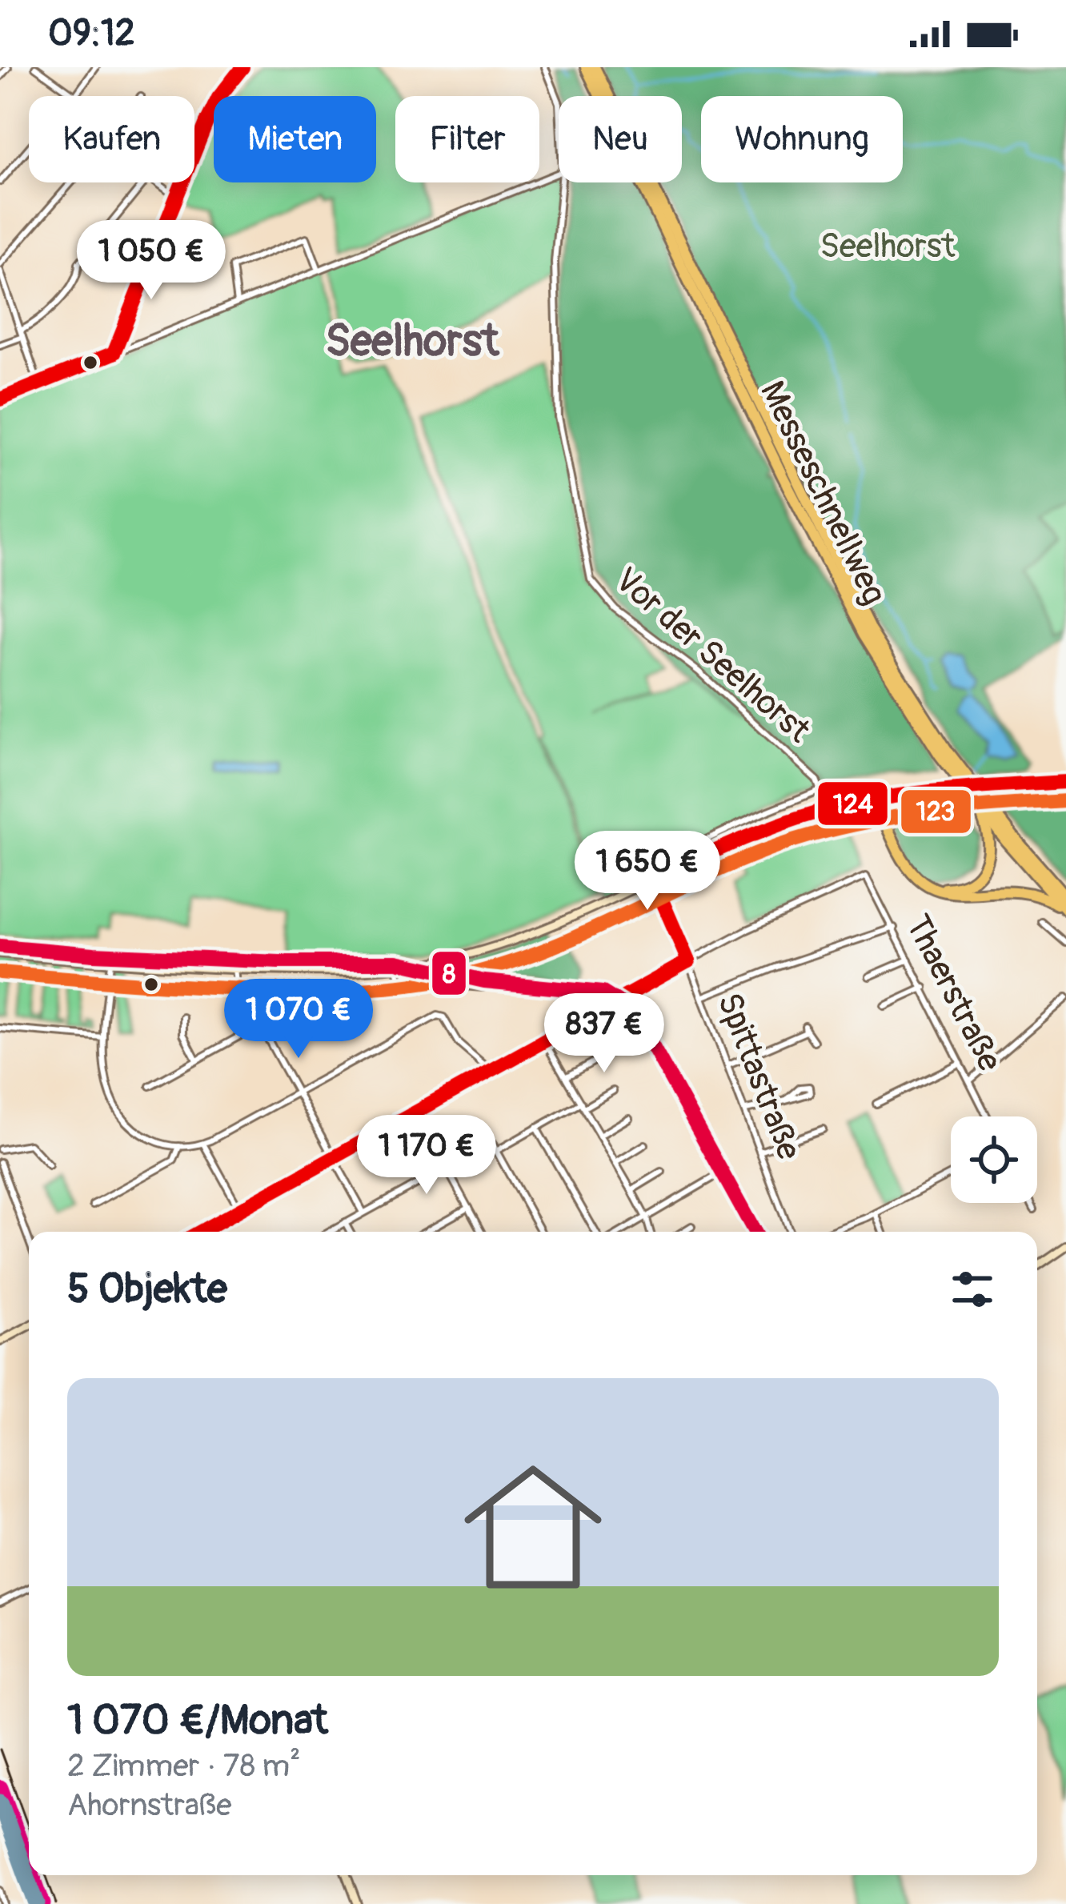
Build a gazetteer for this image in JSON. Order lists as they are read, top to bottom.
{
  "streets": {
    "highway": ["Messeschnellweg"],
    "main road": ["Spittastraße"],
    "street": ["Vor der Seelhorst", "Thaerstraße"]
  },
  "crossings": [
    ["Vor der Seelhorst", "Spittastraße"],
    ["Thaerstraße", "Spittastraße"]
  ],
  "districts": ["Seelhorst"],
  "parks": ["Seelhorst"],
  "lines": ["transit line 124", "transit line 123", "transit line 8"],
  "page": {
    "status": "09:12",
    "chip": [
      "Kaufen",
      "Mieten",
      "Filter",
      "Neu",
      "Wohnung"
    ],
    "price": [
      "1 050 €",
      "1 650 €",
      "1 070 €",
      "837 €",
      "1 170 €"
    ],
    "heading": "5 Objekte",
    "list": [
      {
        "name": "1 070 €/Monat",
        "note": "2 Zimmer · 78 m² · Ahornstraße"
      }
    ]
  }
}
